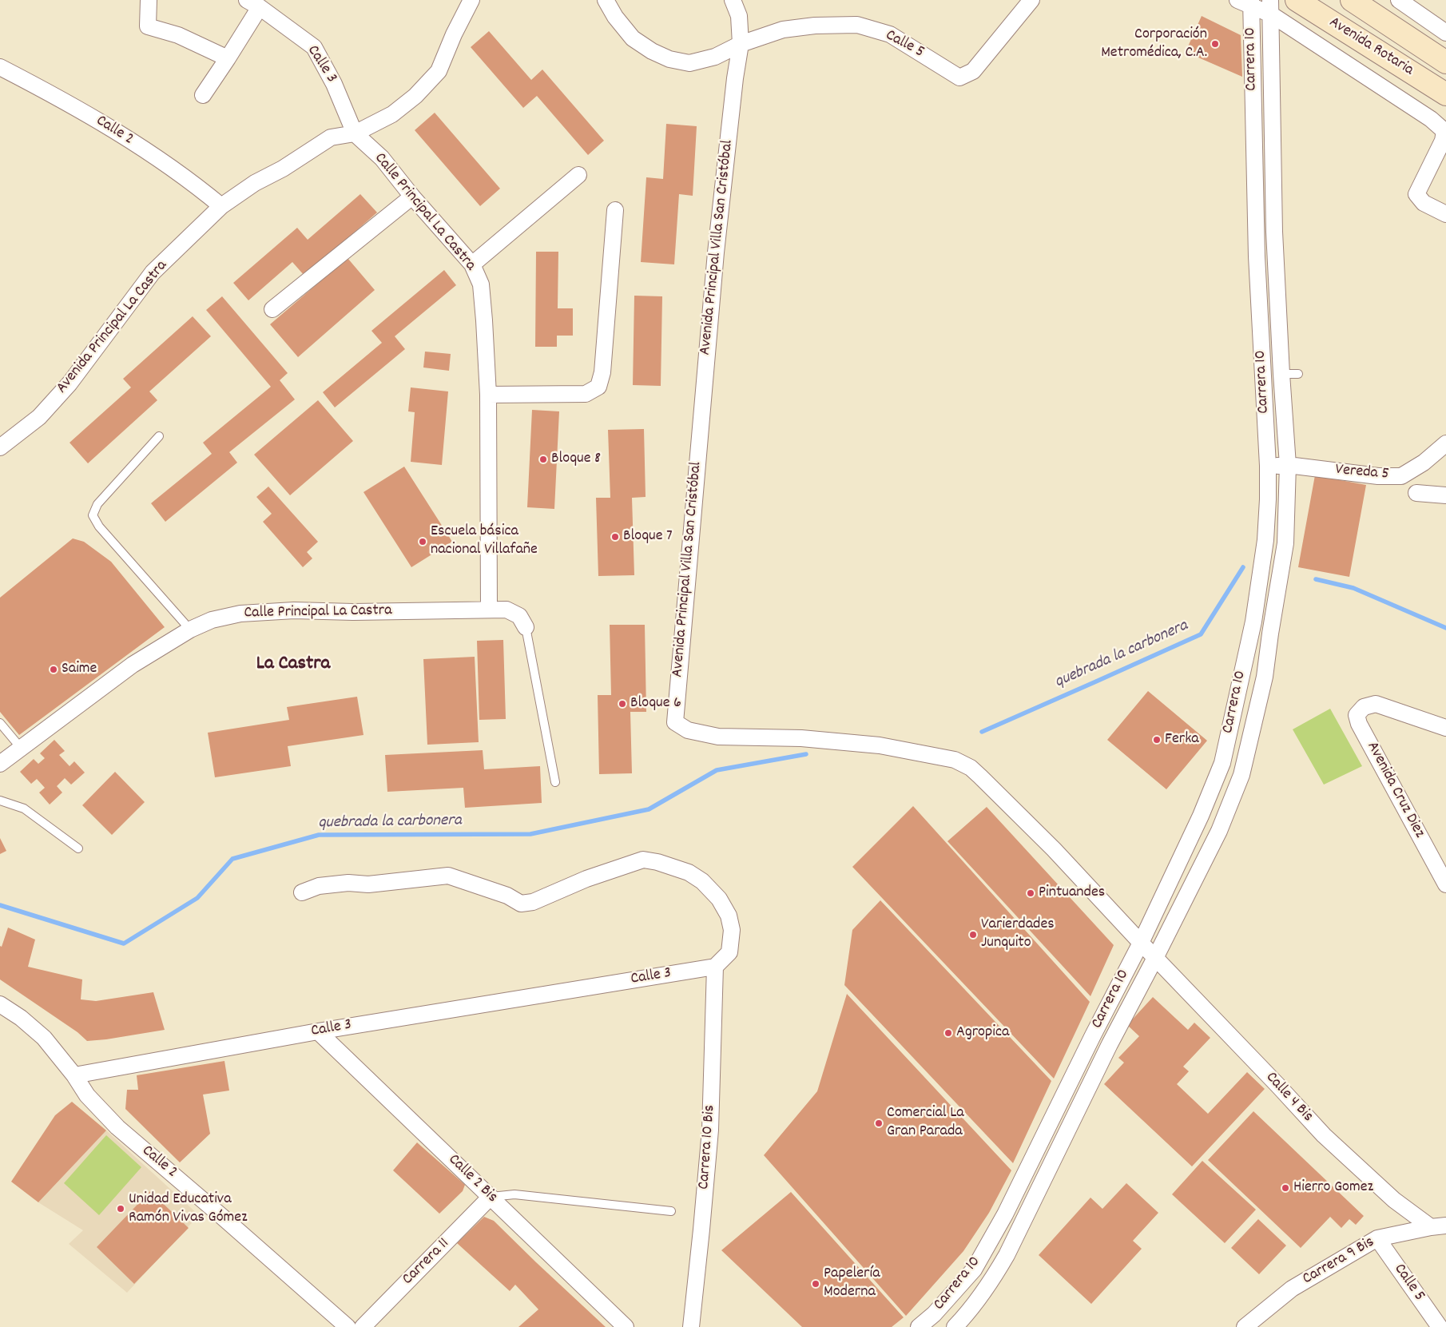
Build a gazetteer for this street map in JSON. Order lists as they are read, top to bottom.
{
  "streets": {
    "main road": ["Avenida Rotaria"],
    "street": [
      "Calle 5",
      "Carrera 10",
      "Calle 3",
      "Calle 2",
      "Calle Principal La Castra",
      "Avenida Principal Villa San Cristóbal",
      "Avenida Principal La Castra",
      "Vereda 5",
      "Avenida Cruz Diez",
      "Calle 4 Bis",
      "Carrera 10 Bis",
      "Calle 2 Bis",
      "Carrera 9 Bis",
      "Carrera 11"
    ]
  },
  "crossings": [
    ["Calle 5", "Avenida Principal Villa San Cristóbal"],
    ["Calle 5", "Carrera 9 Bis"],
    ["Carrera 10", "Avenida Principal Villa San Cristóbal"],
    ["Carrera 10", "Vereda 5"],
    ["Carrera 10", "Calle 4 Bis"],
    ["Calle 3", "Calle 2"],
    ["Calle 3", "Calle Principal La Castra"],
    ["Calle 3", "Avenida Principal La Castra"],
    ["Calle 3", "Carrera 10 Bis"],
    ["Calle 3", "Calle 2 Bis"],
    ["Calle 2", "Avenida Principal La Castra"],
    ["Calle Principal La Castra", "Avenida Principal La Castra"],
    ["Avenida Principal Villa San Cristóbal", "Calle 4 Bis"],
    ["Calle 4 Bis", "Carrera 9 Bis"],
    ["Calle 2 Bis", "Carrera 11"]
  ],
  "districts": ["La Castra"],
  "water": ["quebrada la carbonera"],
  "places": [
    "Corporación Metromédica, C.A.",
    "Bloque 8",
    "Bloque 7",
    "Escuela básica nacional Villafañe",
    "Saime",
    "Bloque 6",
    "Ferka",
    "Pintuandes",
    "Varierdades Junquito",
    "Agropica",
    "Comercial La Gran Parada",
    "Hierro Gomez",
    "Unidad Educativa Ramón Vivas Gómez",
    "Papelería Moderna"
  ]
}
